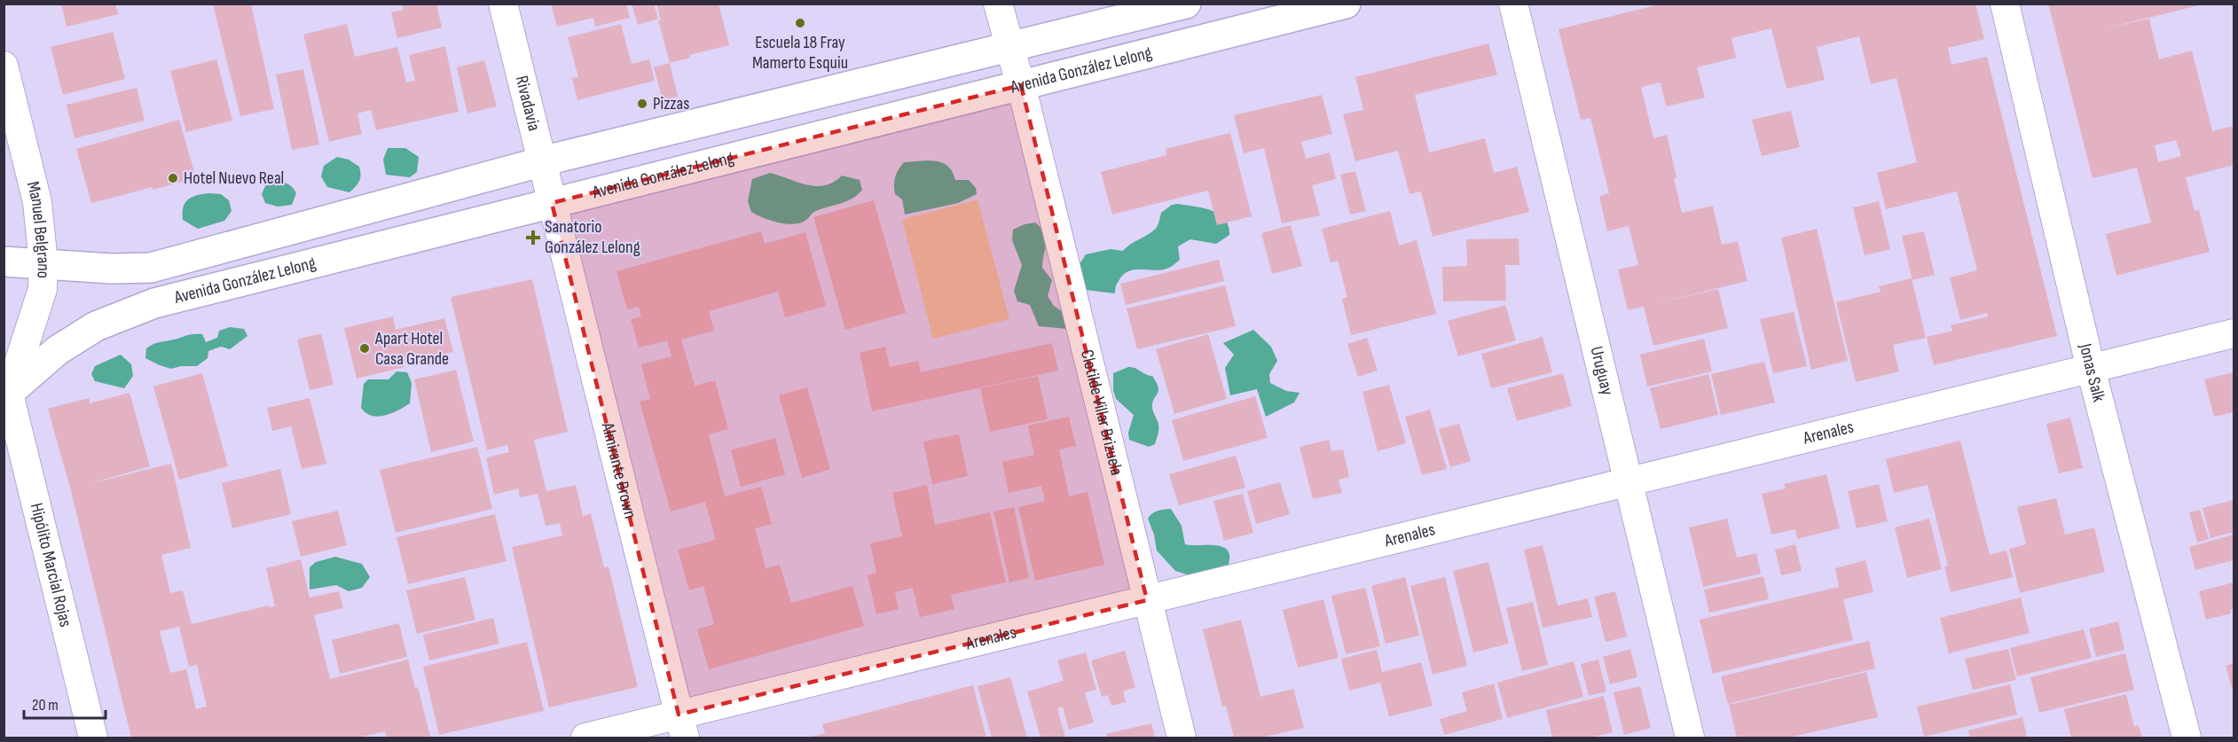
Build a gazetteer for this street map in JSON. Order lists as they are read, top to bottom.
{
  "streets": {
    "main road": ["Avenida González Lelong"],
    "street": [
      "Rivadavia",
      "Manuel Belgrano",
      "Uruguay",
      "Jonas Salk",
      "Clotilde Villar Brizuela",
      "Arenales",
      "Almirante Brown",
      "Hipólito Marcial Rojas"
    ]
  },
  "crossings": [
    ["Avenida González Lelong", "Rivadavia"],
    ["Avenida González Lelong", "Manuel Belgrano"],
    ["Avenida González Lelong", "Clotilde Villar Brizuela"],
    ["Avenida González Lelong", "Almirante Brown"],
    ["Avenida González Lelong", "Hipólito Marcial Rojas"],
    ["Rivadavia", "Almirante Brown"],
    ["Manuel Belgrano", "Hipólito Marcial Rojas"],
    ["Uruguay", "Arenales"],
    ["Jonas Salk", "Arenales"],
    ["Clotilde Villar Brizuela", "Arenales"],
    ["Arenales", "Almirante Brown"]
  ],
  "places": {
    "other": [
      "Escuela 18 Fray Mamerto Esquiu",
      "Pizzas",
      "Hotel Nuevo Real",
      "Apart Hotel Casa Grande"
    ],
    "health": ["Sanatorio González Lelong"]
  },
  "scale_bar": "20 m"
}
